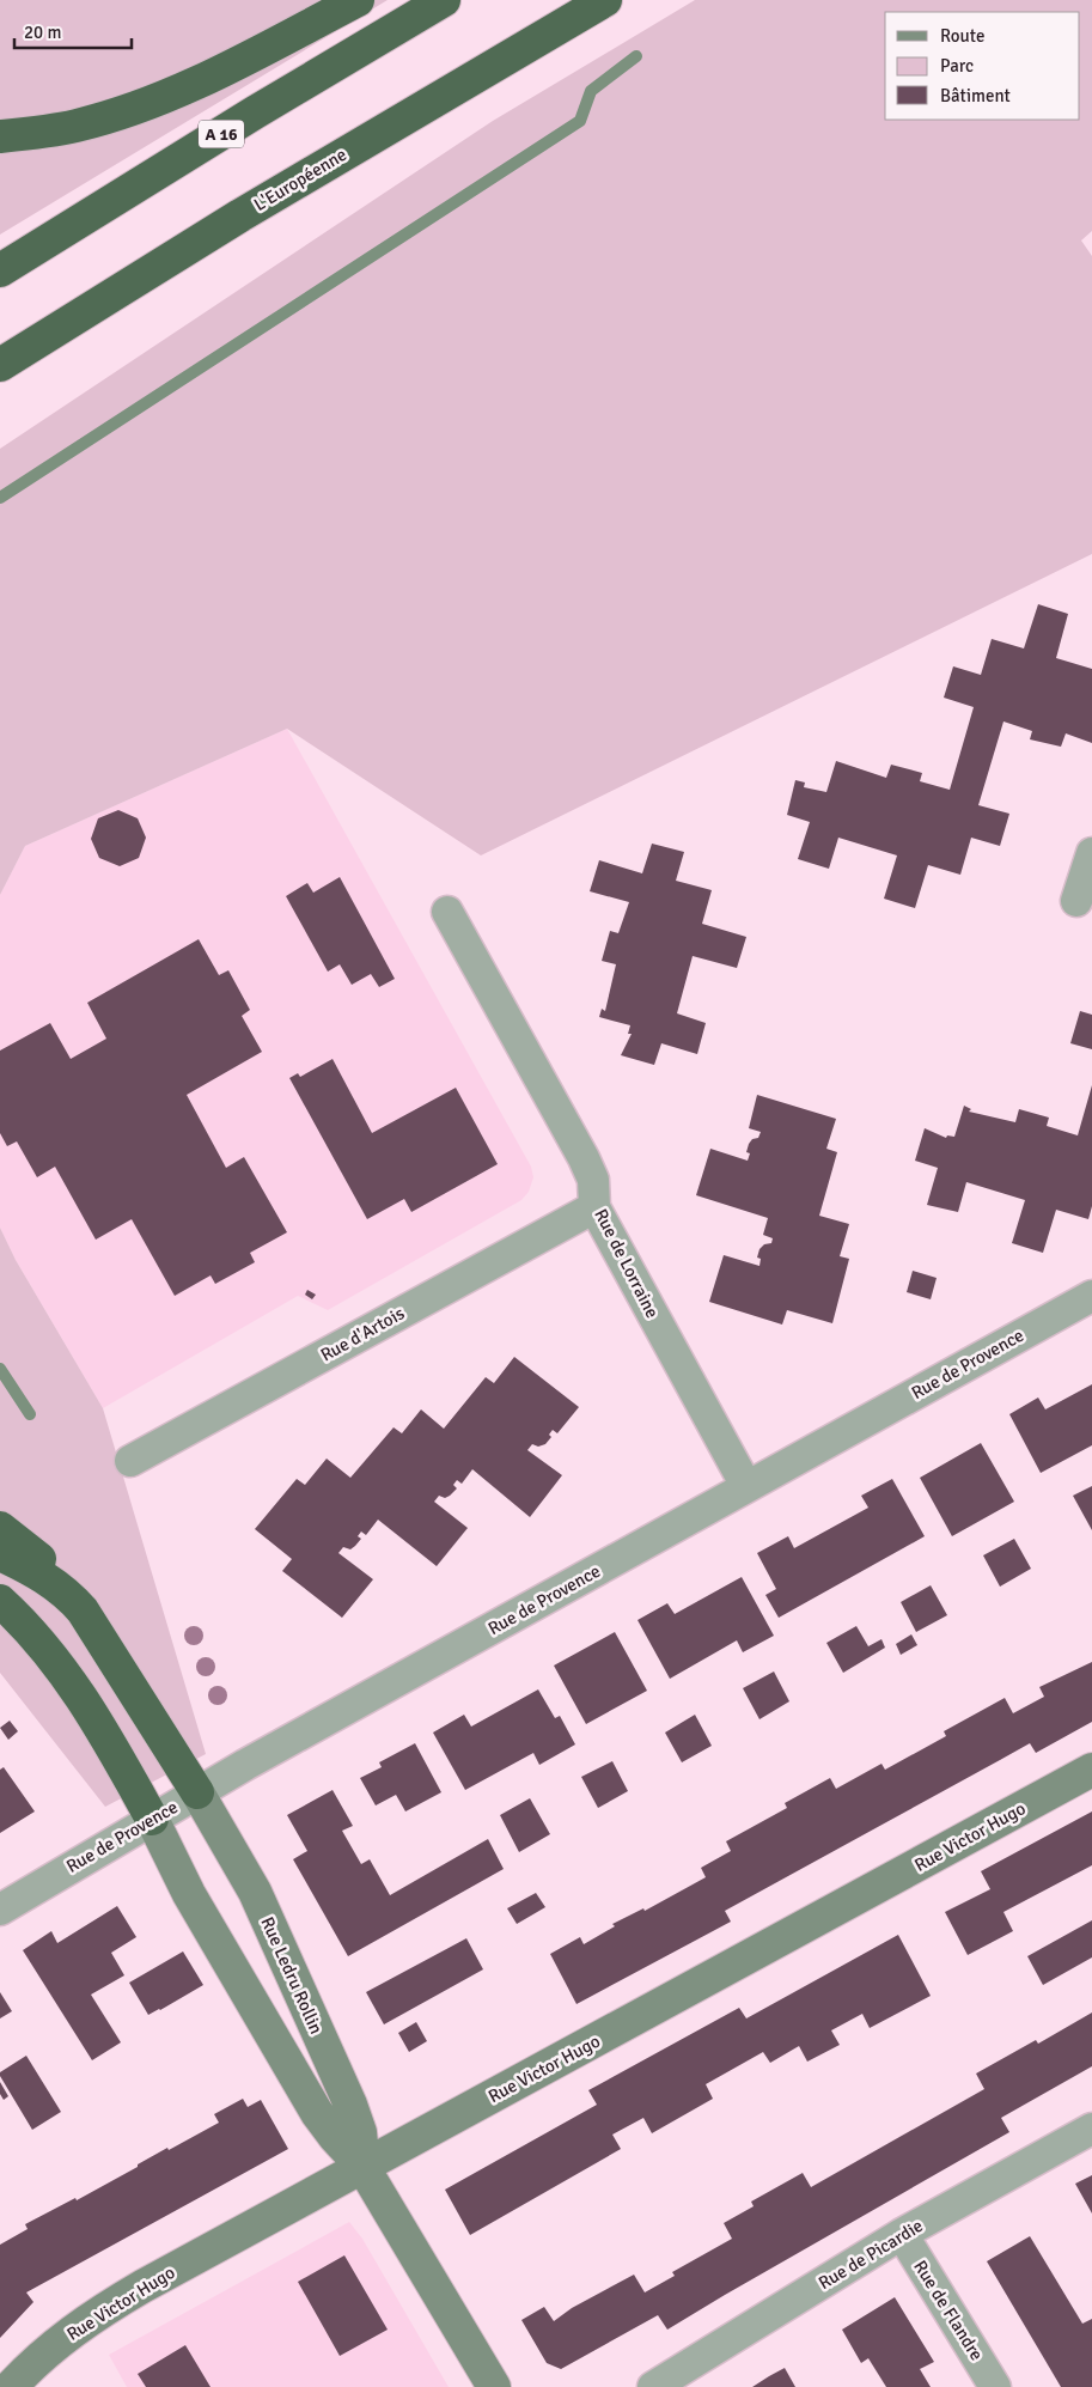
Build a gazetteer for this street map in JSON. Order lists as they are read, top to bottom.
{
  "streets": {
    "highway": ["A 16", "L'Européenne"],
    "street": [
      "Rue de Lorraine",
      "Rue d'Artois",
      "Rue de Provence",
      "Rue Victor Hugo",
      "Rue Ledru Rollin",
      "Rue de Picardie",
      "Rue de Flandre"
    ]
  },
  "crossings": [
    ["Rue de Lorraine", "Rue d'Artois"],
    ["Rue de Lorraine", "Rue de Provence"],
    ["Rue de Provence", "Rue Ledru Rollin"],
    ["Rue Victor Hugo", "Rue Ledru Rollin"],
    ["Rue de Picardie", "Rue de Flandre"]
  ],
  "legend": ["Route", "Parc", "Bâtiment"],
  "scale_bar": "20 m"
}
